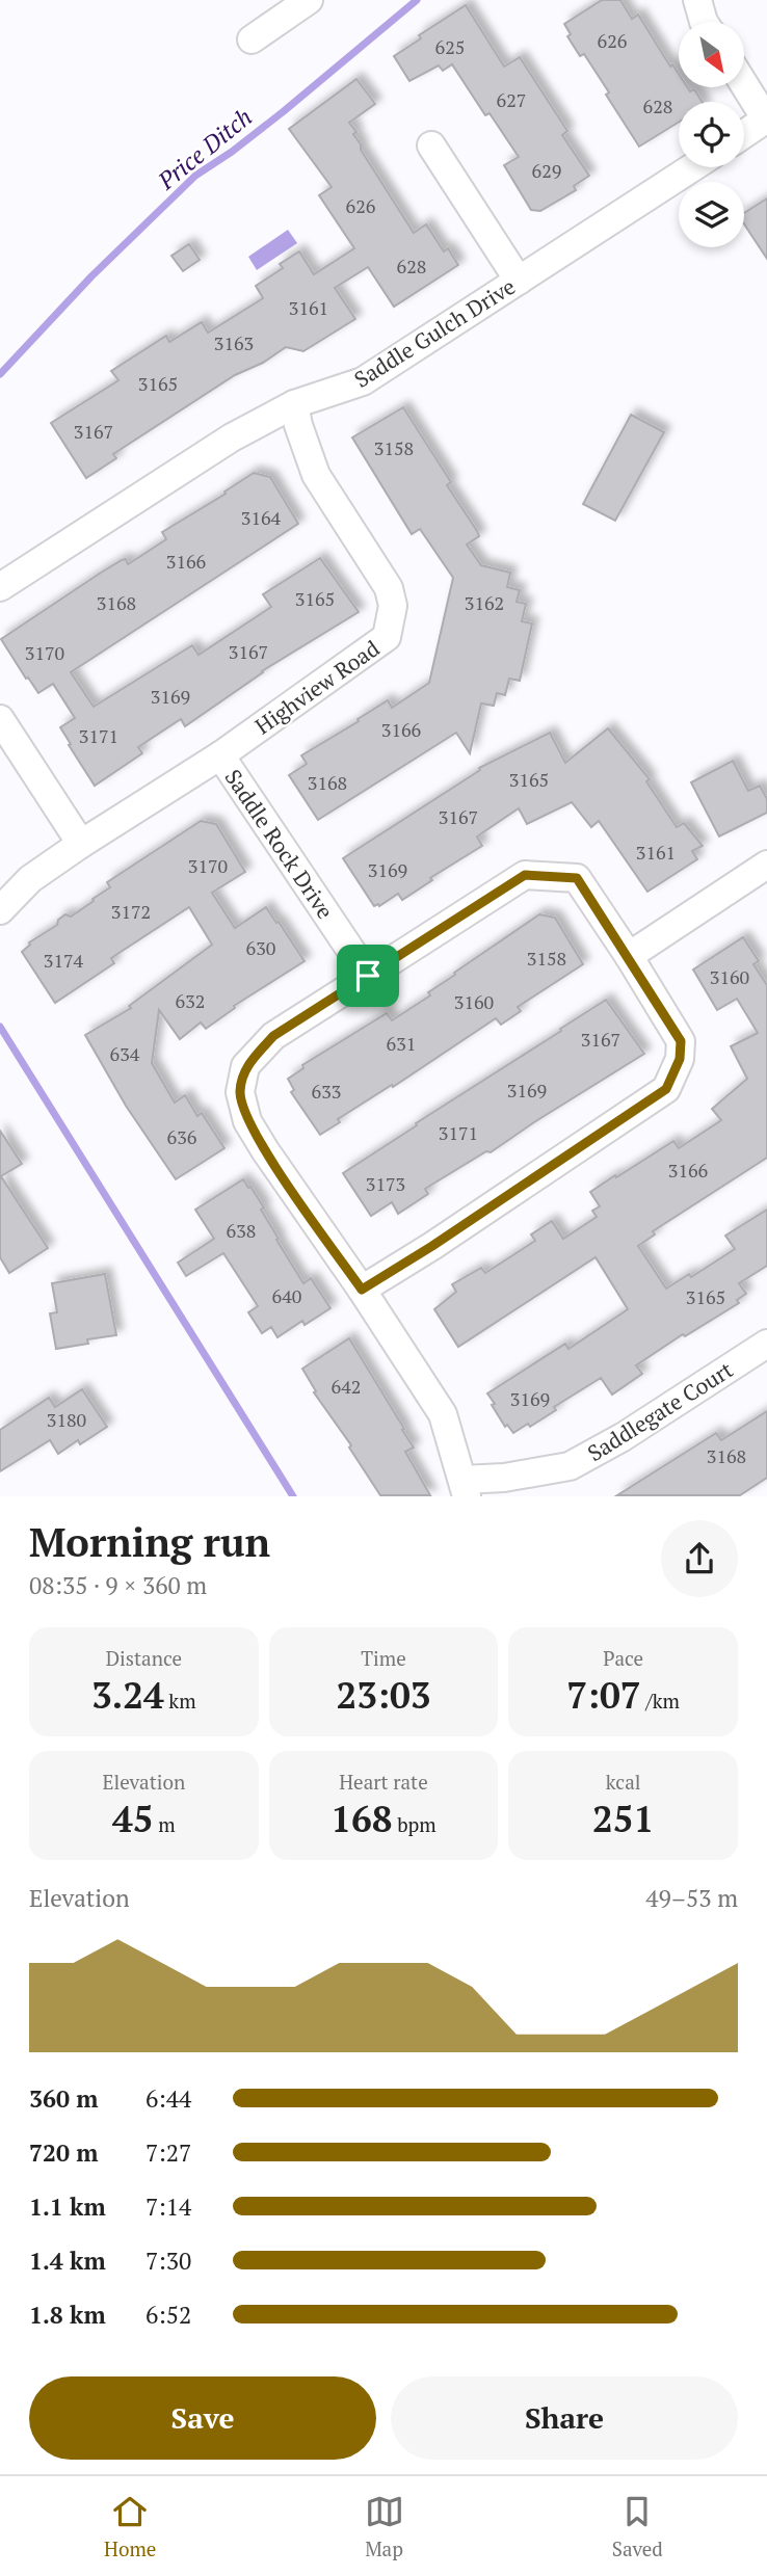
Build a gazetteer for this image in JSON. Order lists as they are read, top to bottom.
{
  "streets": {
    "street": [
      "Saddle Gulch Drive",
      "Highview Road",
      "Saddle Rock Drive",
      "Saddlegate Court"
    ]
  },
  "crossings": [
    ["Saddle Gulch Drive", "Highview Road"],
    ["Highview Road", "Saddle Rock Drive"]
  ],
  "water": ["Price Ditch"],
  "house_numbers": [
    "626",
    "625",
    "627",
    "628",
    "629",
    "626",
    "628",
    "3161",
    "3163",
    "3165",
    "3167",
    "3158",
    "3164",
    "3166",
    "3165",
    "3168",
    "3162",
    "3167",
    "3170",
    "3169",
    "3166",
    "3171",
    "3165",
    "3168",
    "3167",
    "3161",
    "3170",
    "3169",
    "3172",
    "630",
    "3158",
    "3174",
    "3160",
    "632",
    "3160",
    "3167",
    "631",
    "634",
    "3169",
    "633",
    "3171",
    "636",
    "3166",
    "3173",
    "638",
    "640",
    "3165",
    "642",
    "3169",
    "3180",
    "3168"
  ],
  "north": "bottom right",
  "page": {
    "heading": ["Morning run", "08:35 · 9 × 360 m"],
    "stats": [
      ["Distance", "3.24 km"],
      ["Time", "23:03"],
      ["Pace", "7:07 /km"],
      ["Elevation", "45 m"],
      ["Heart rate", "168 bpm"],
      ["kcal", "251"]
    ],
    "chart": ["Elevation", "49–53 m"],
    "list": [
      {
        "name": "360 m",
        "note": "6:44"
      },
      {
        "name": "720 m",
        "note": "7:27"
      },
      {
        "name": "1.1 km",
        "note": "7:14"
      },
      {
        "name": "1.4 km",
        "note": "7:30"
      },
      {
        "name": "1.8 km",
        "note": "6:52"
      }
    ],
    "buttons": ["Save", "Share"],
    "tabs": ["Home", "Map", "Saved"]
  }
}
